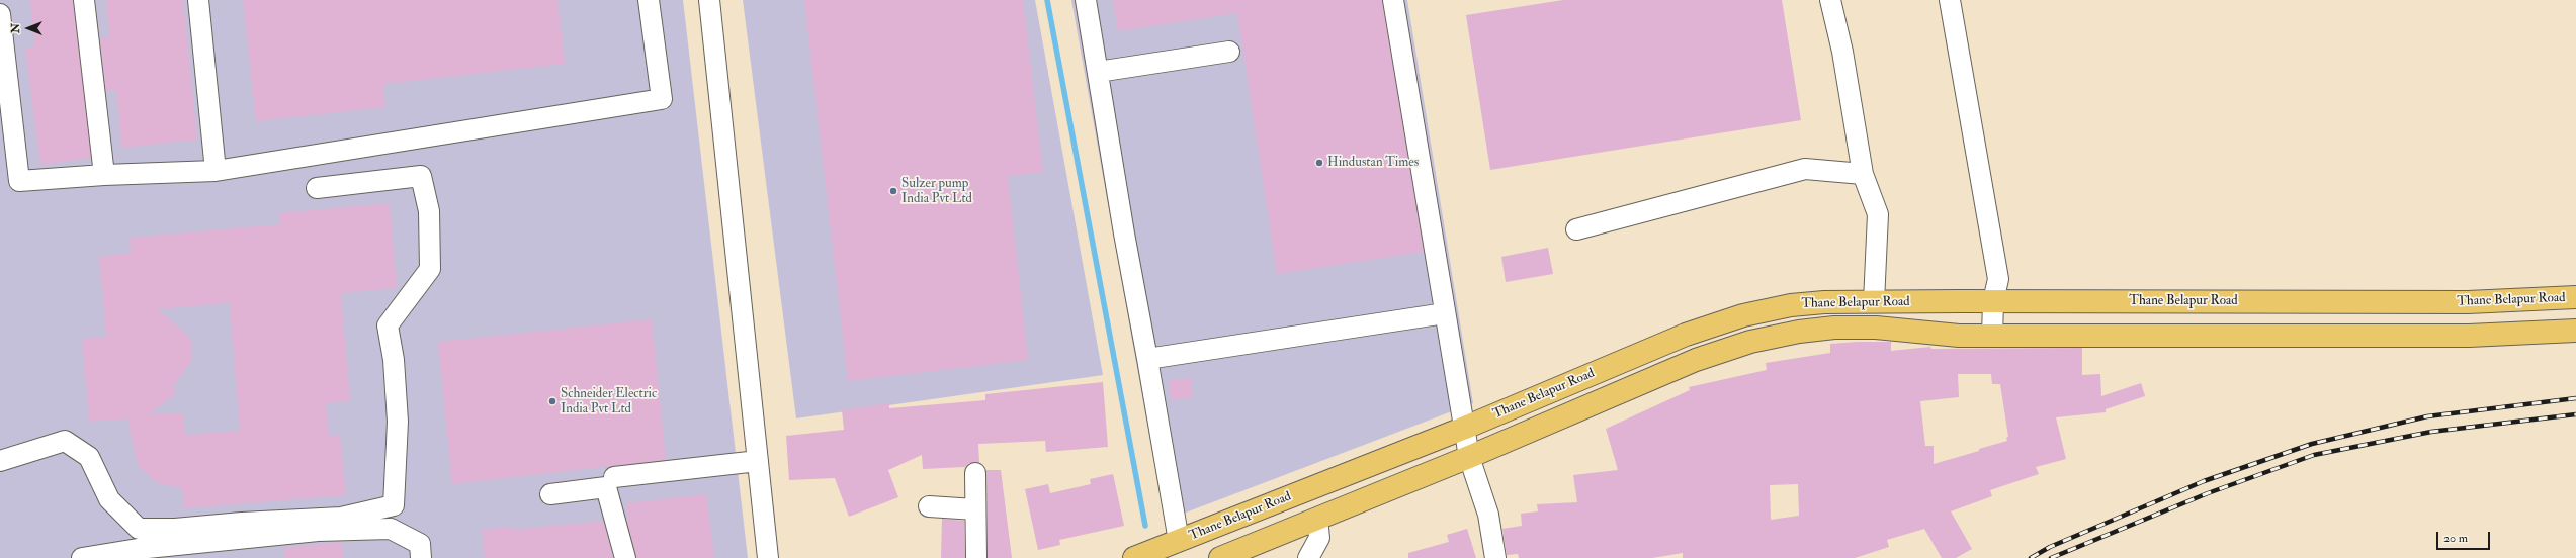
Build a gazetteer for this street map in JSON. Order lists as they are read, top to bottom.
{
  "streets": {
    "main road": ["Thane Belapur Road"]
  },
  "places": ["Hindustan Times", "Sulzer pump India Pvt Ltd", "Schneider Electric India Pvt Ltd"],
  "scale_bar": "20 m",
  "north": "left"
}
